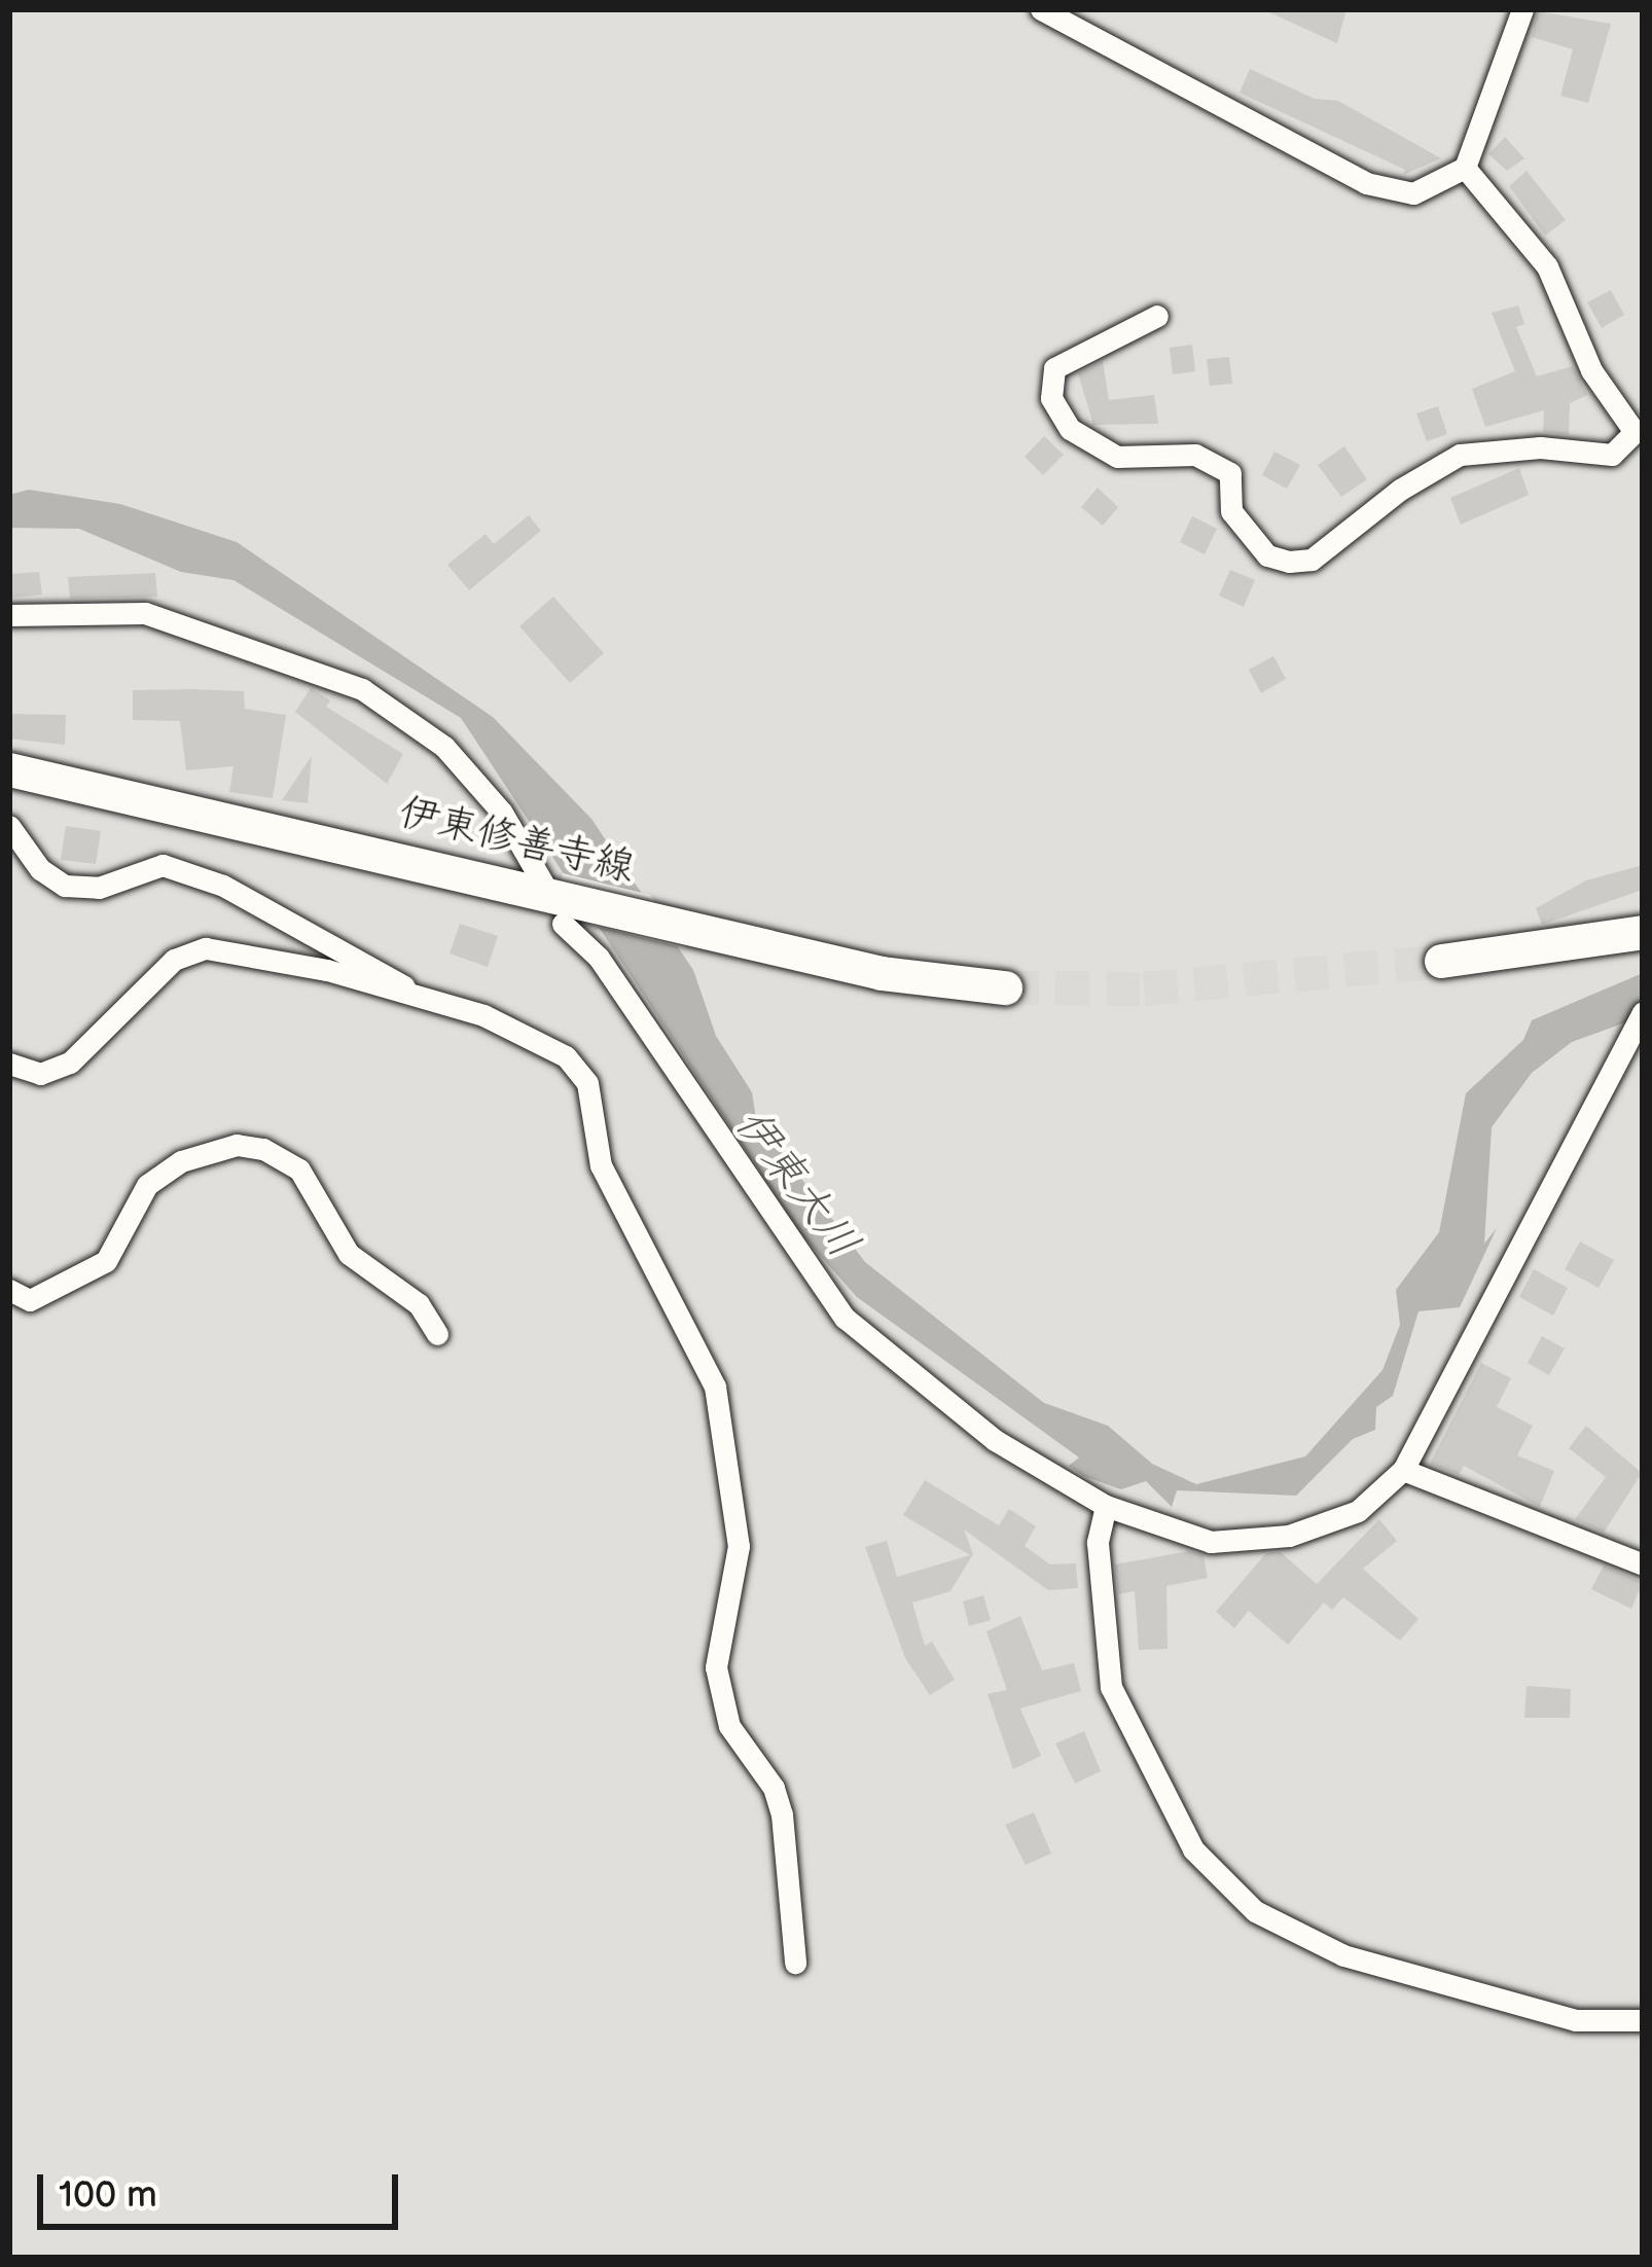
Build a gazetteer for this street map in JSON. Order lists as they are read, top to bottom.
{
  "streets": {
    "main road": ["伊東修善寺線"]
  },
  "water": ["伊東大川"],
  "scale_bar": "100 m"
}
